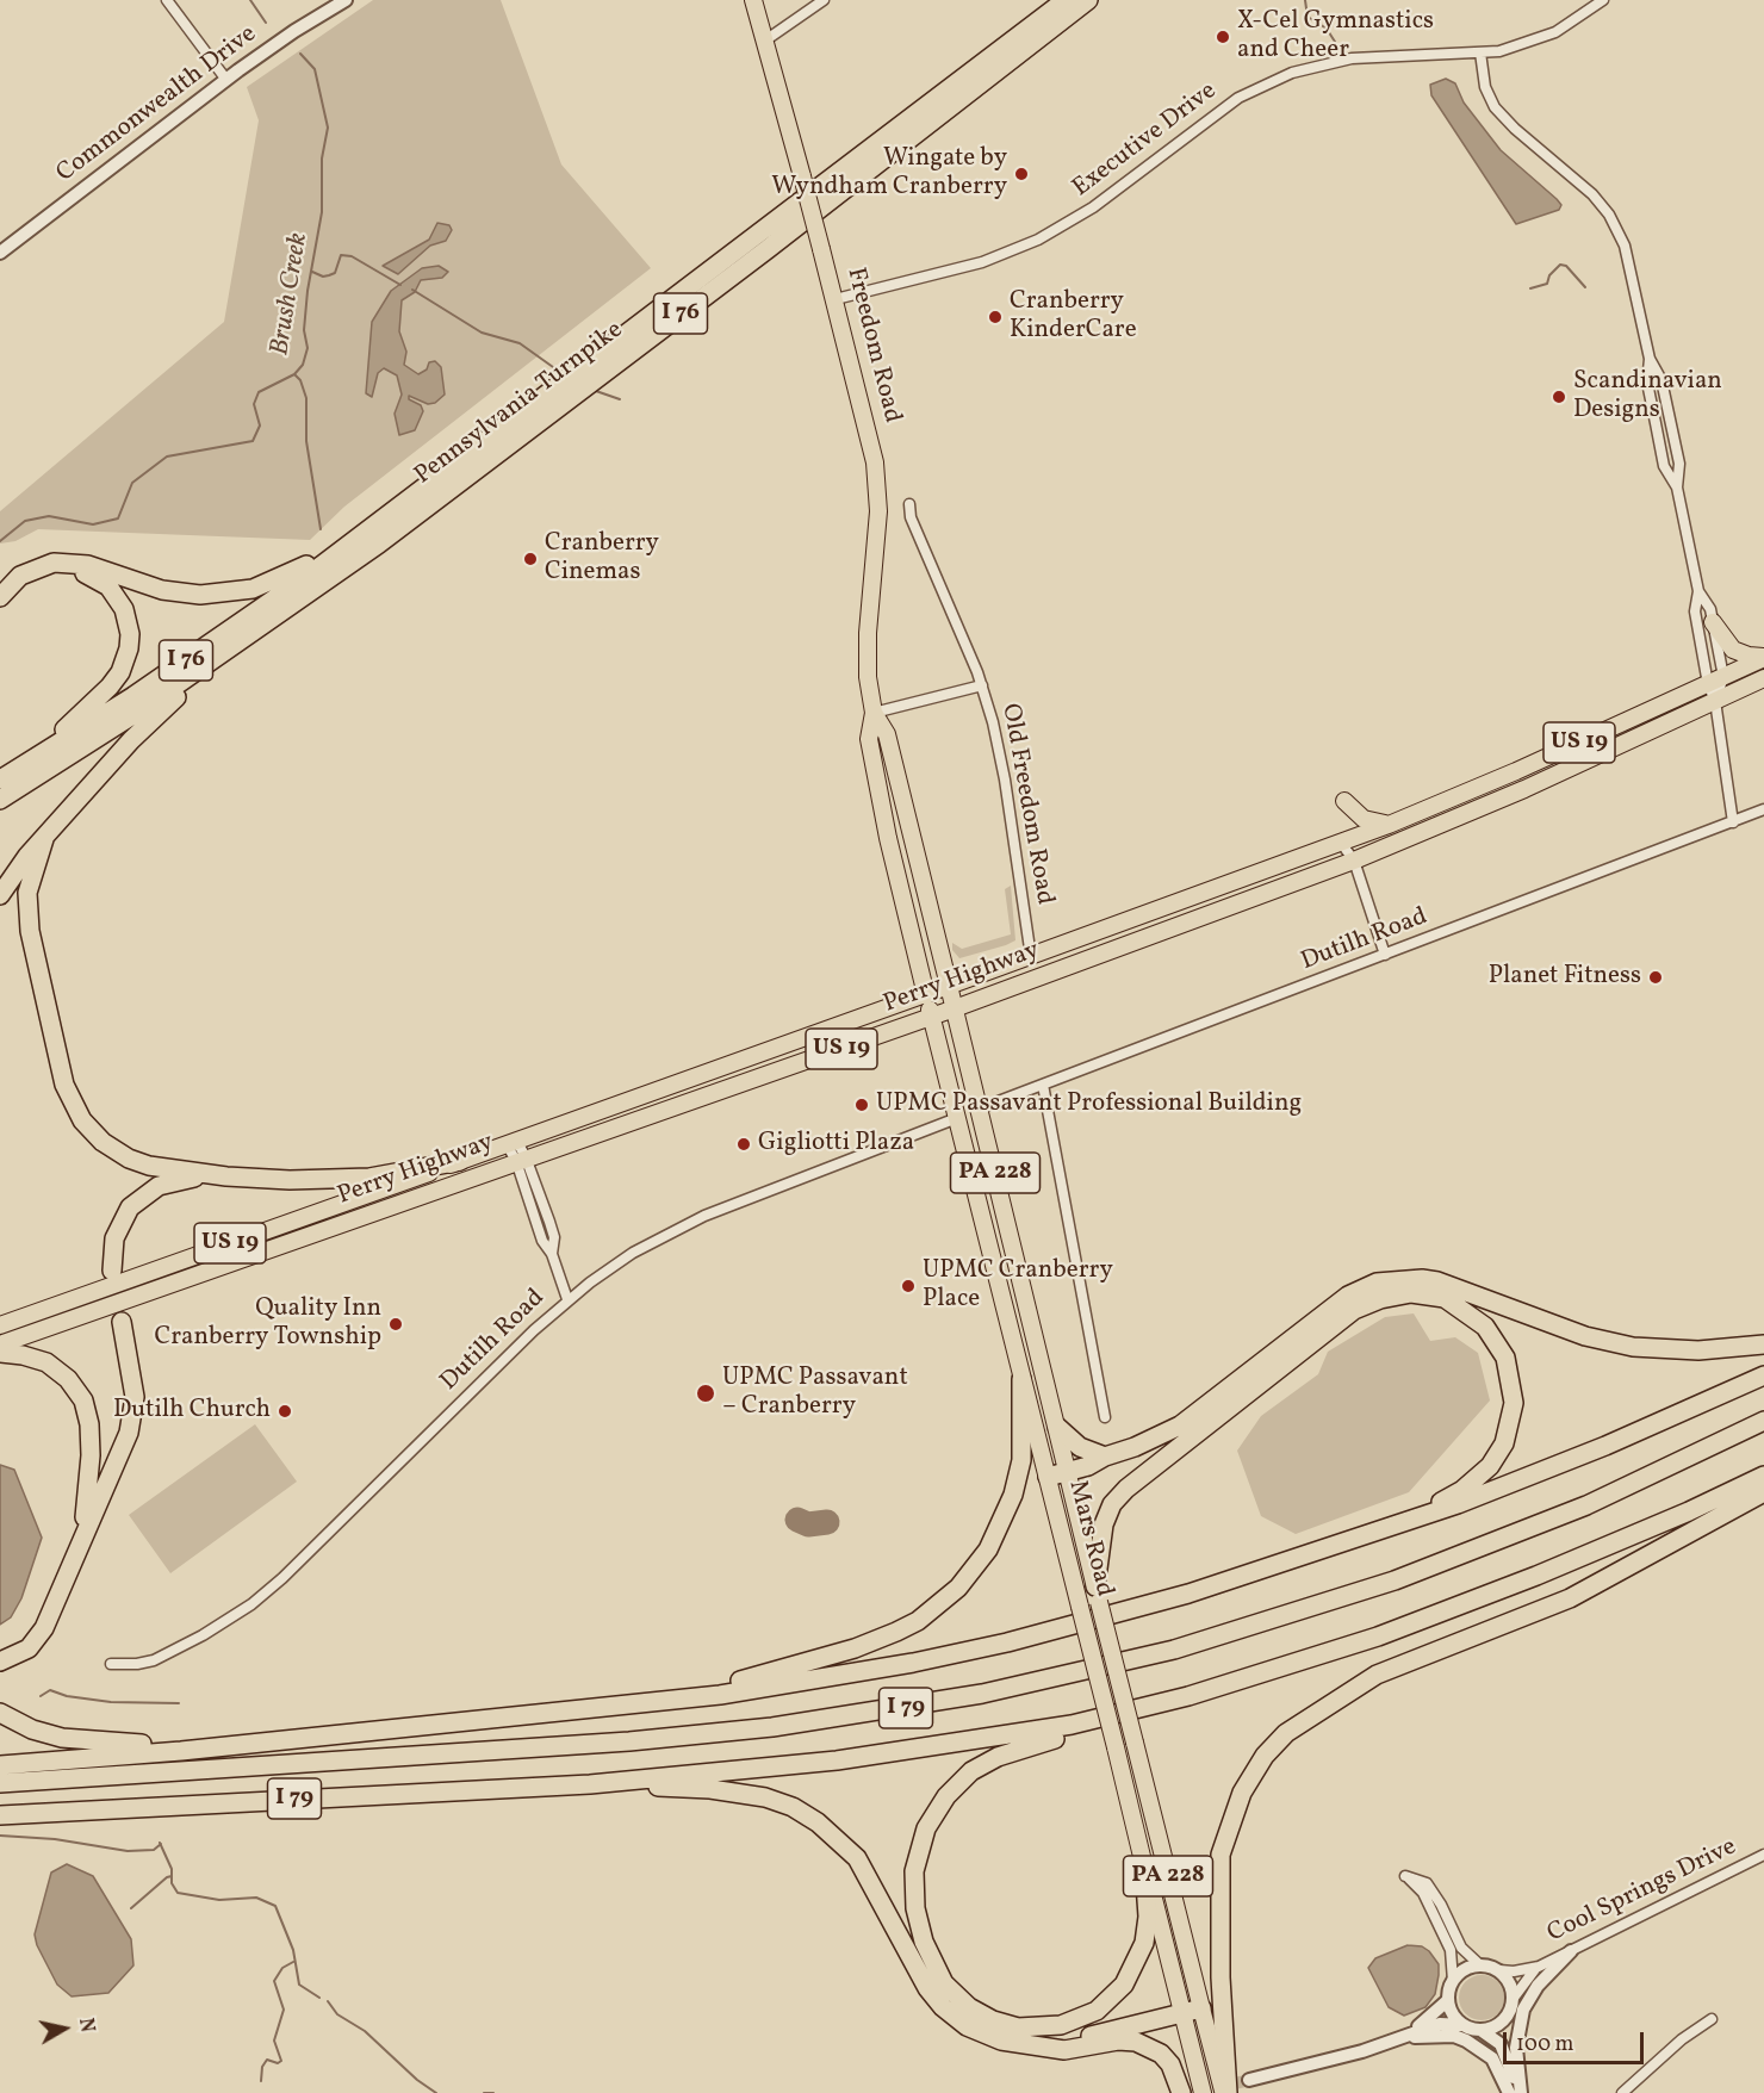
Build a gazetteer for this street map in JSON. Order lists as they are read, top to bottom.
{
  "streets": {
    "highway": ["I 76", "Pennsylvania Turnpike", "I 79"],
    "main road": [
      "Freedom Road",
      "US 19",
      "Perry Highway",
      "PA 228",
      "Mars Road"
    ],
    "street": [
      "Commonwealth Drive",
      "Executive Drive",
      "Old Freedom Road",
      "Dutilh Road",
      "Cool Springs Drive"
    ]
  },
  "crossings": [
    ["Executive Drive", "Freedom Road"],
    ["Freedom Road", "Perry Highway"],
    ["Freedom Road", "Mars Road"],
    ["Old Freedom Road", "Perry Highway"],
    ["Dutilh Road", "Mars Road"],
    ["Perry Highway", "Mars Road"]
  ],
  "water": ["Brush Creek"],
  "places": [
    "X-Cel Gymnastics and Cheer",
    "Wingate by Wyndham Cranberry",
    "Cranberry KinderCare",
    "Scandinavian Designs",
    "Cranberry Cinemas",
    "Planet Fitness",
    "UPMC Passavant Professional Building",
    "Gigliotti Plaza",
    "UPMC Cranberry Place",
    "Quality Inn Cranberry Township",
    "UPMC Passavant – Cranberry",
    "Dutilh Church"
  ],
  "scale_bar": "100 m",
  "north": "right"
}
